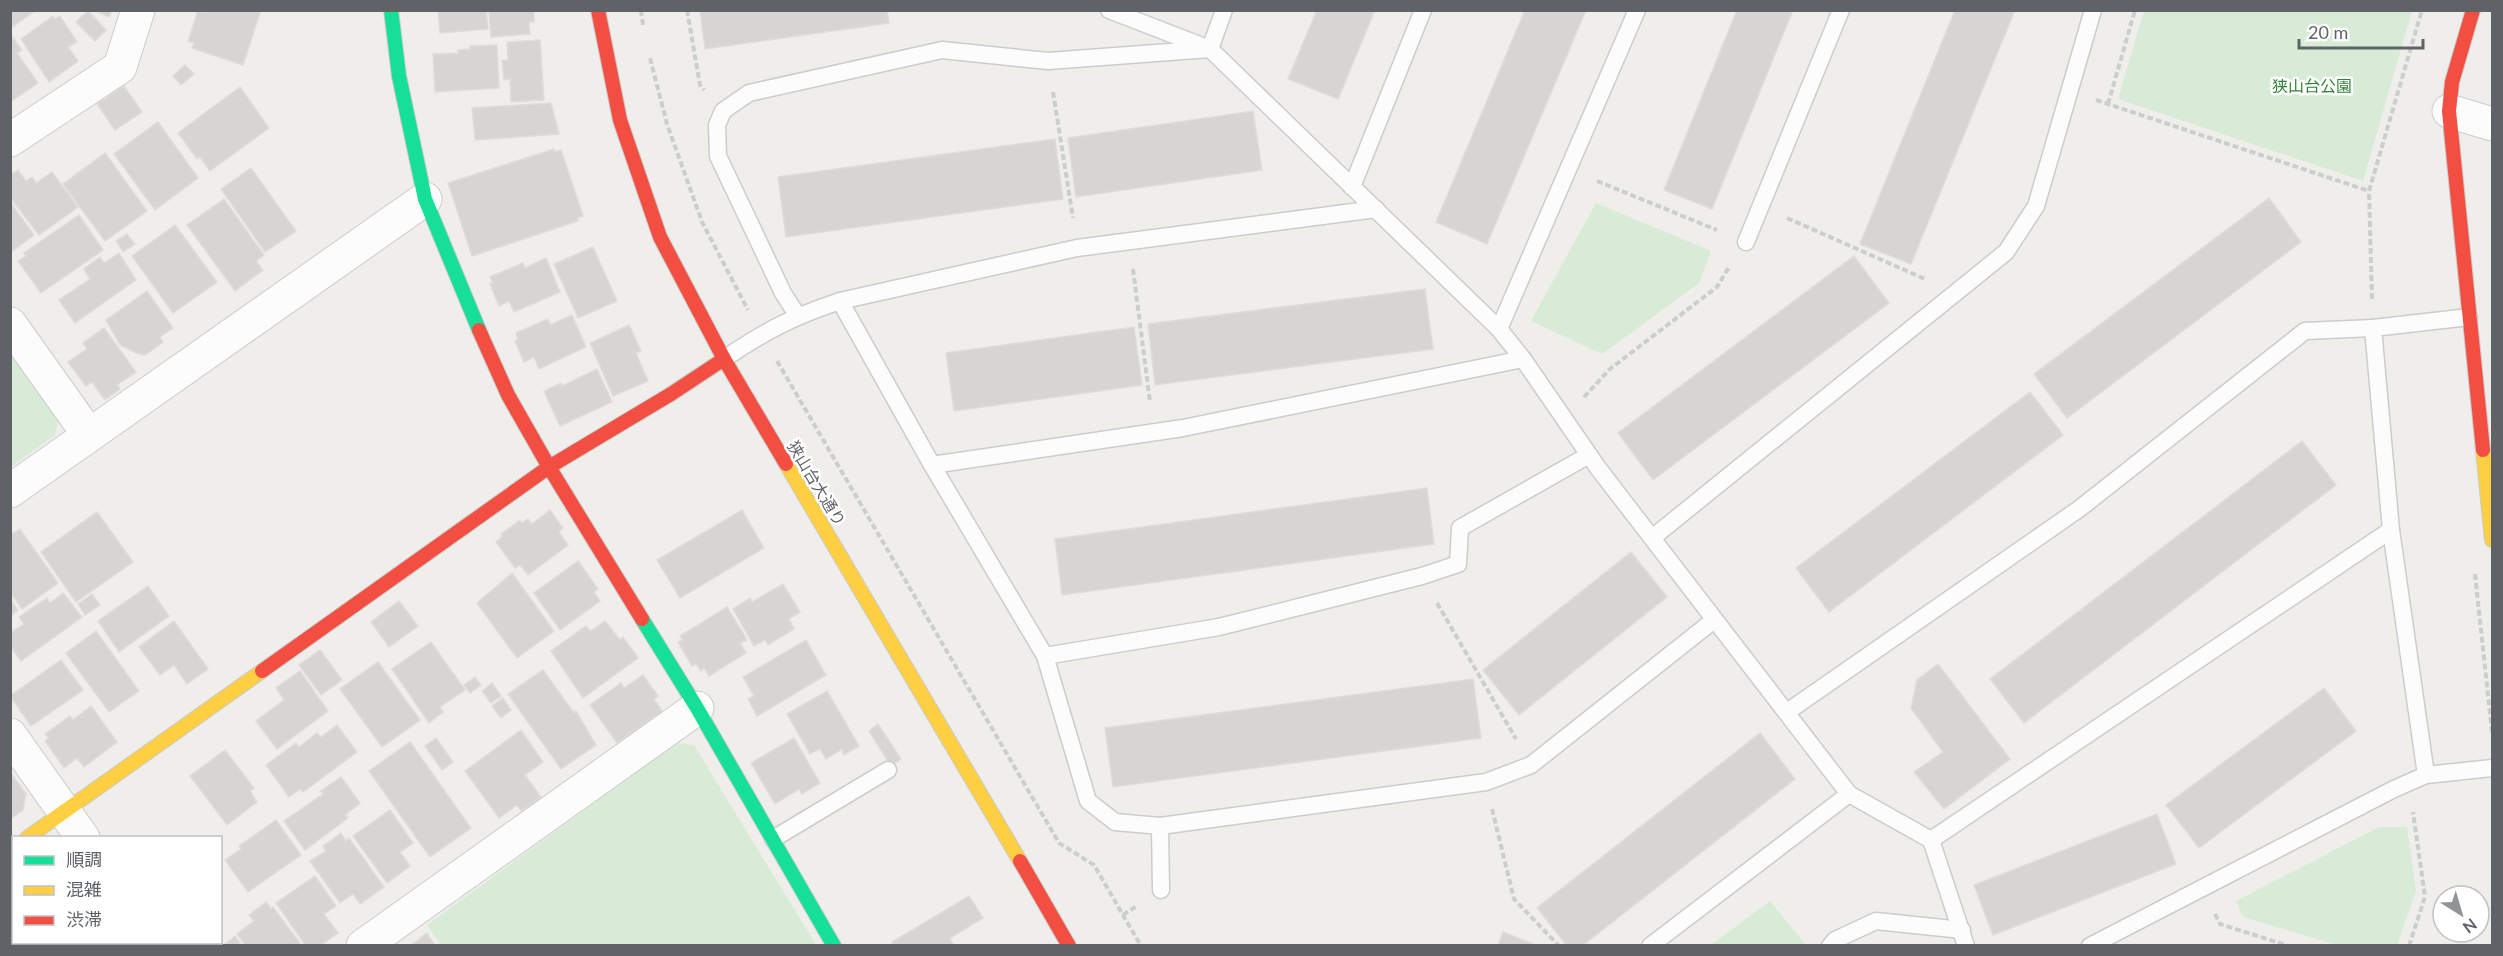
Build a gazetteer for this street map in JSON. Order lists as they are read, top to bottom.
{
  "streets": {
    "street": ["狭山台大通り"]
  },
  "parks": ["狭山台公園"],
  "legend": ["順調", "混雑", "渋滞"],
  "scale_bar": "20 m",
  "north": "bottom right"
}
